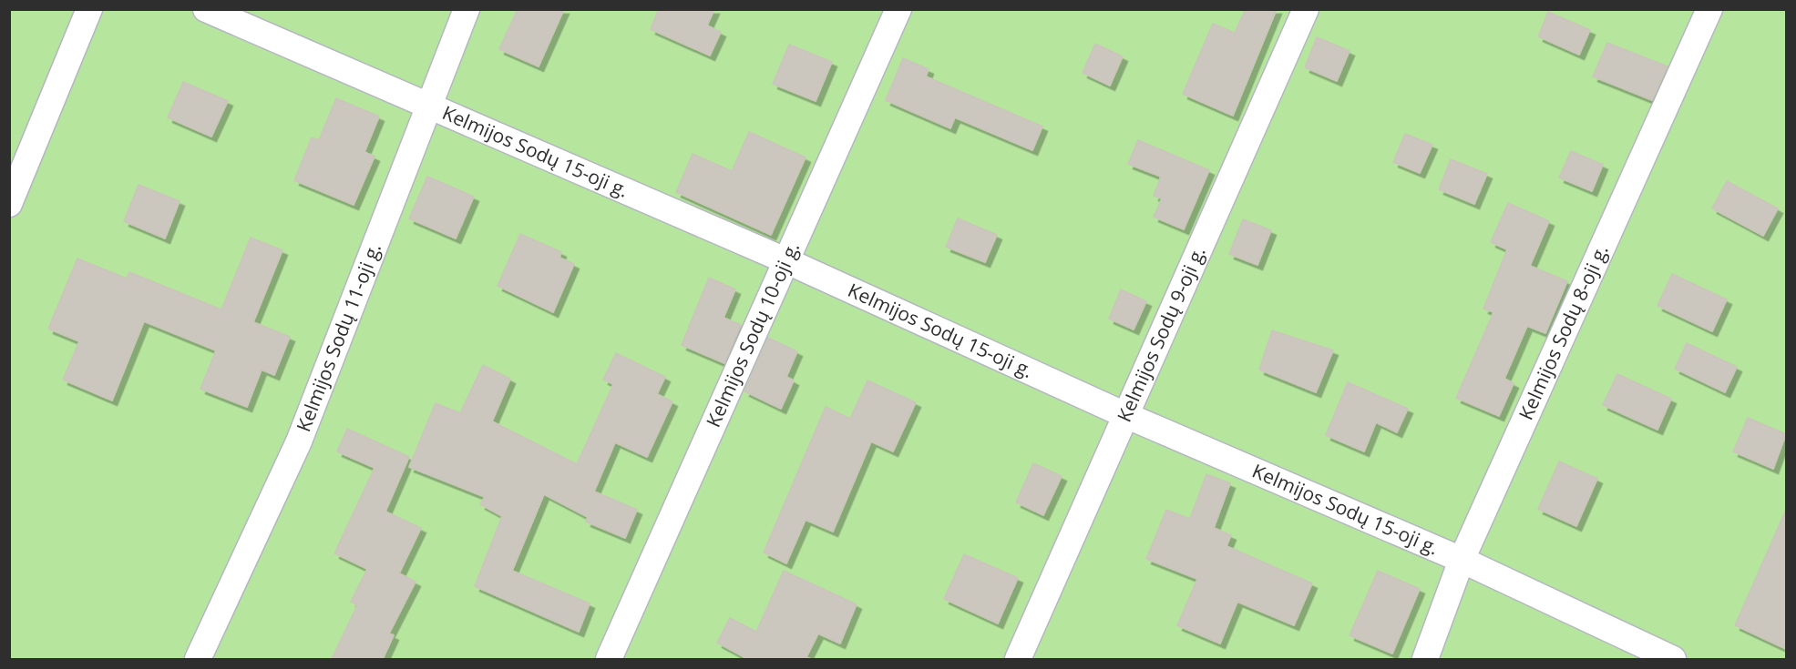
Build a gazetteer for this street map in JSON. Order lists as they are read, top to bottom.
{
  "streets": {
    "street": [
      "Kelmijos Sodų 15-oji g.",
      "Kelmijos Sodų 8-oji g.",
      "Kelmijos Sodų 9-oji g.",
      "Kelmijos Sodų 10-oji g.",
      "Kelmijos Sodų 11-oji g."
    ]
  },
  "crossings": [
    ["Kelmijos Sodų 15-oji g.", "Kelmijos Sodų 8-oji g."],
    ["Kelmijos Sodų 15-oji g.", "Kelmijos Sodų 9-oji g."],
    ["Kelmijos Sodų 15-oji g.", "Kelmijos Sodų 10-oji g."],
    ["Kelmijos Sodų 15-oji g.", "Kelmijos Sodų 11-oji g."]
  ]
}
